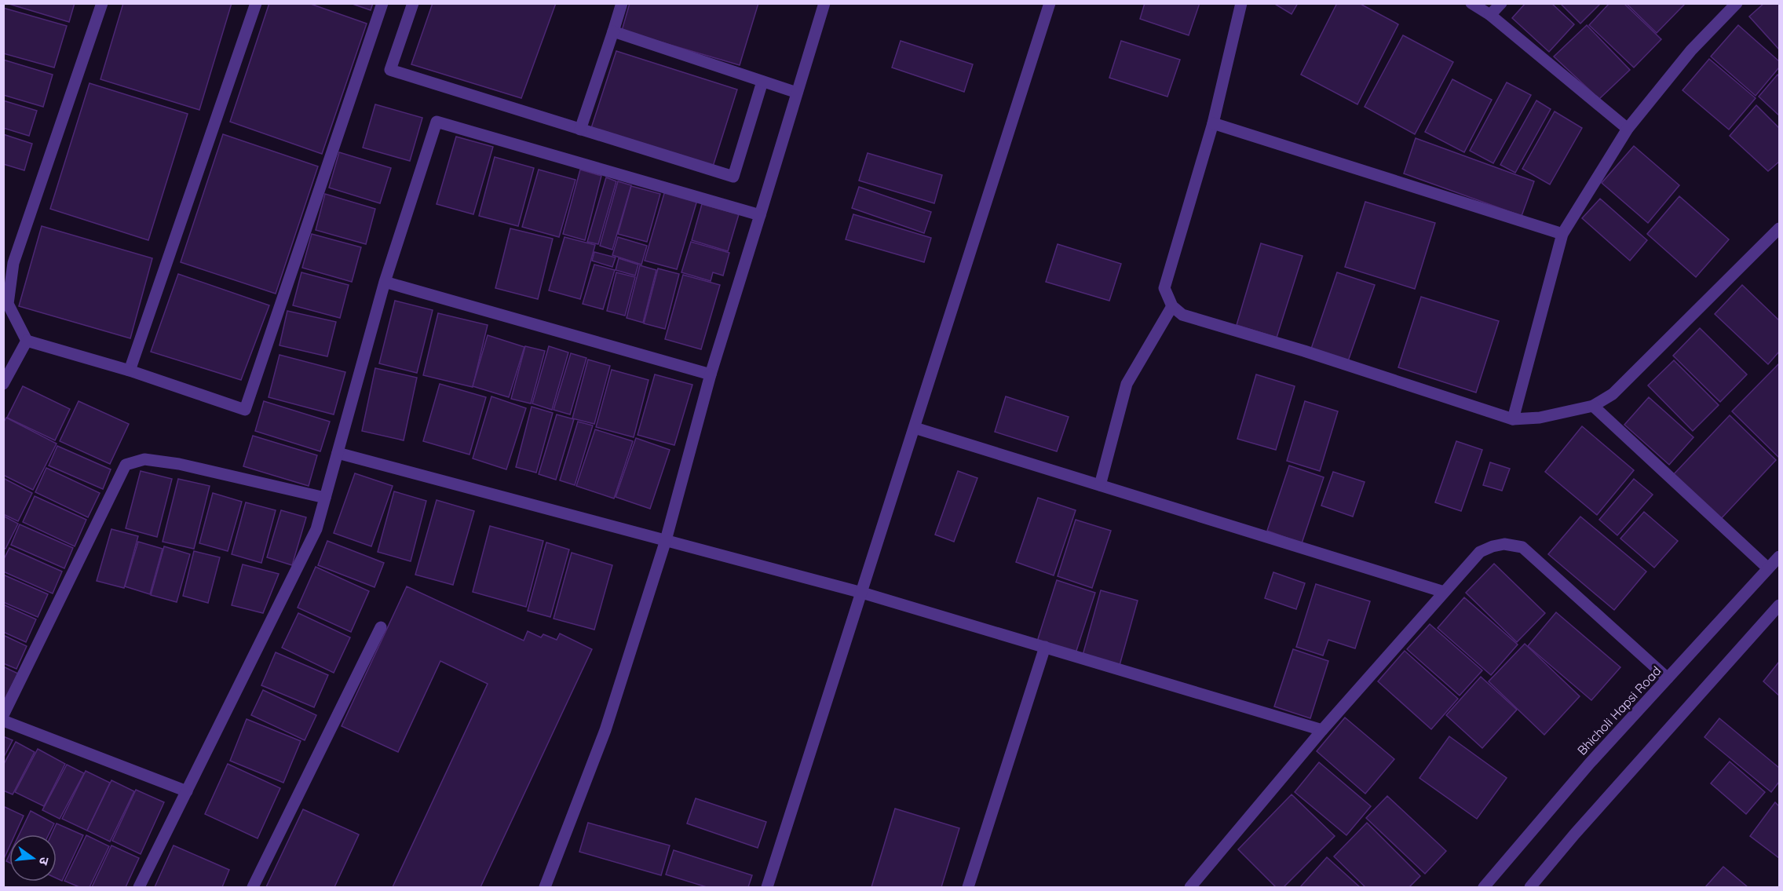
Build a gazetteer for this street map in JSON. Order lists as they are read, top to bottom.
{
  "streets": {
    "street": ["Bhicholi Hapsi Road"]
  },
  "north": "right"
}
